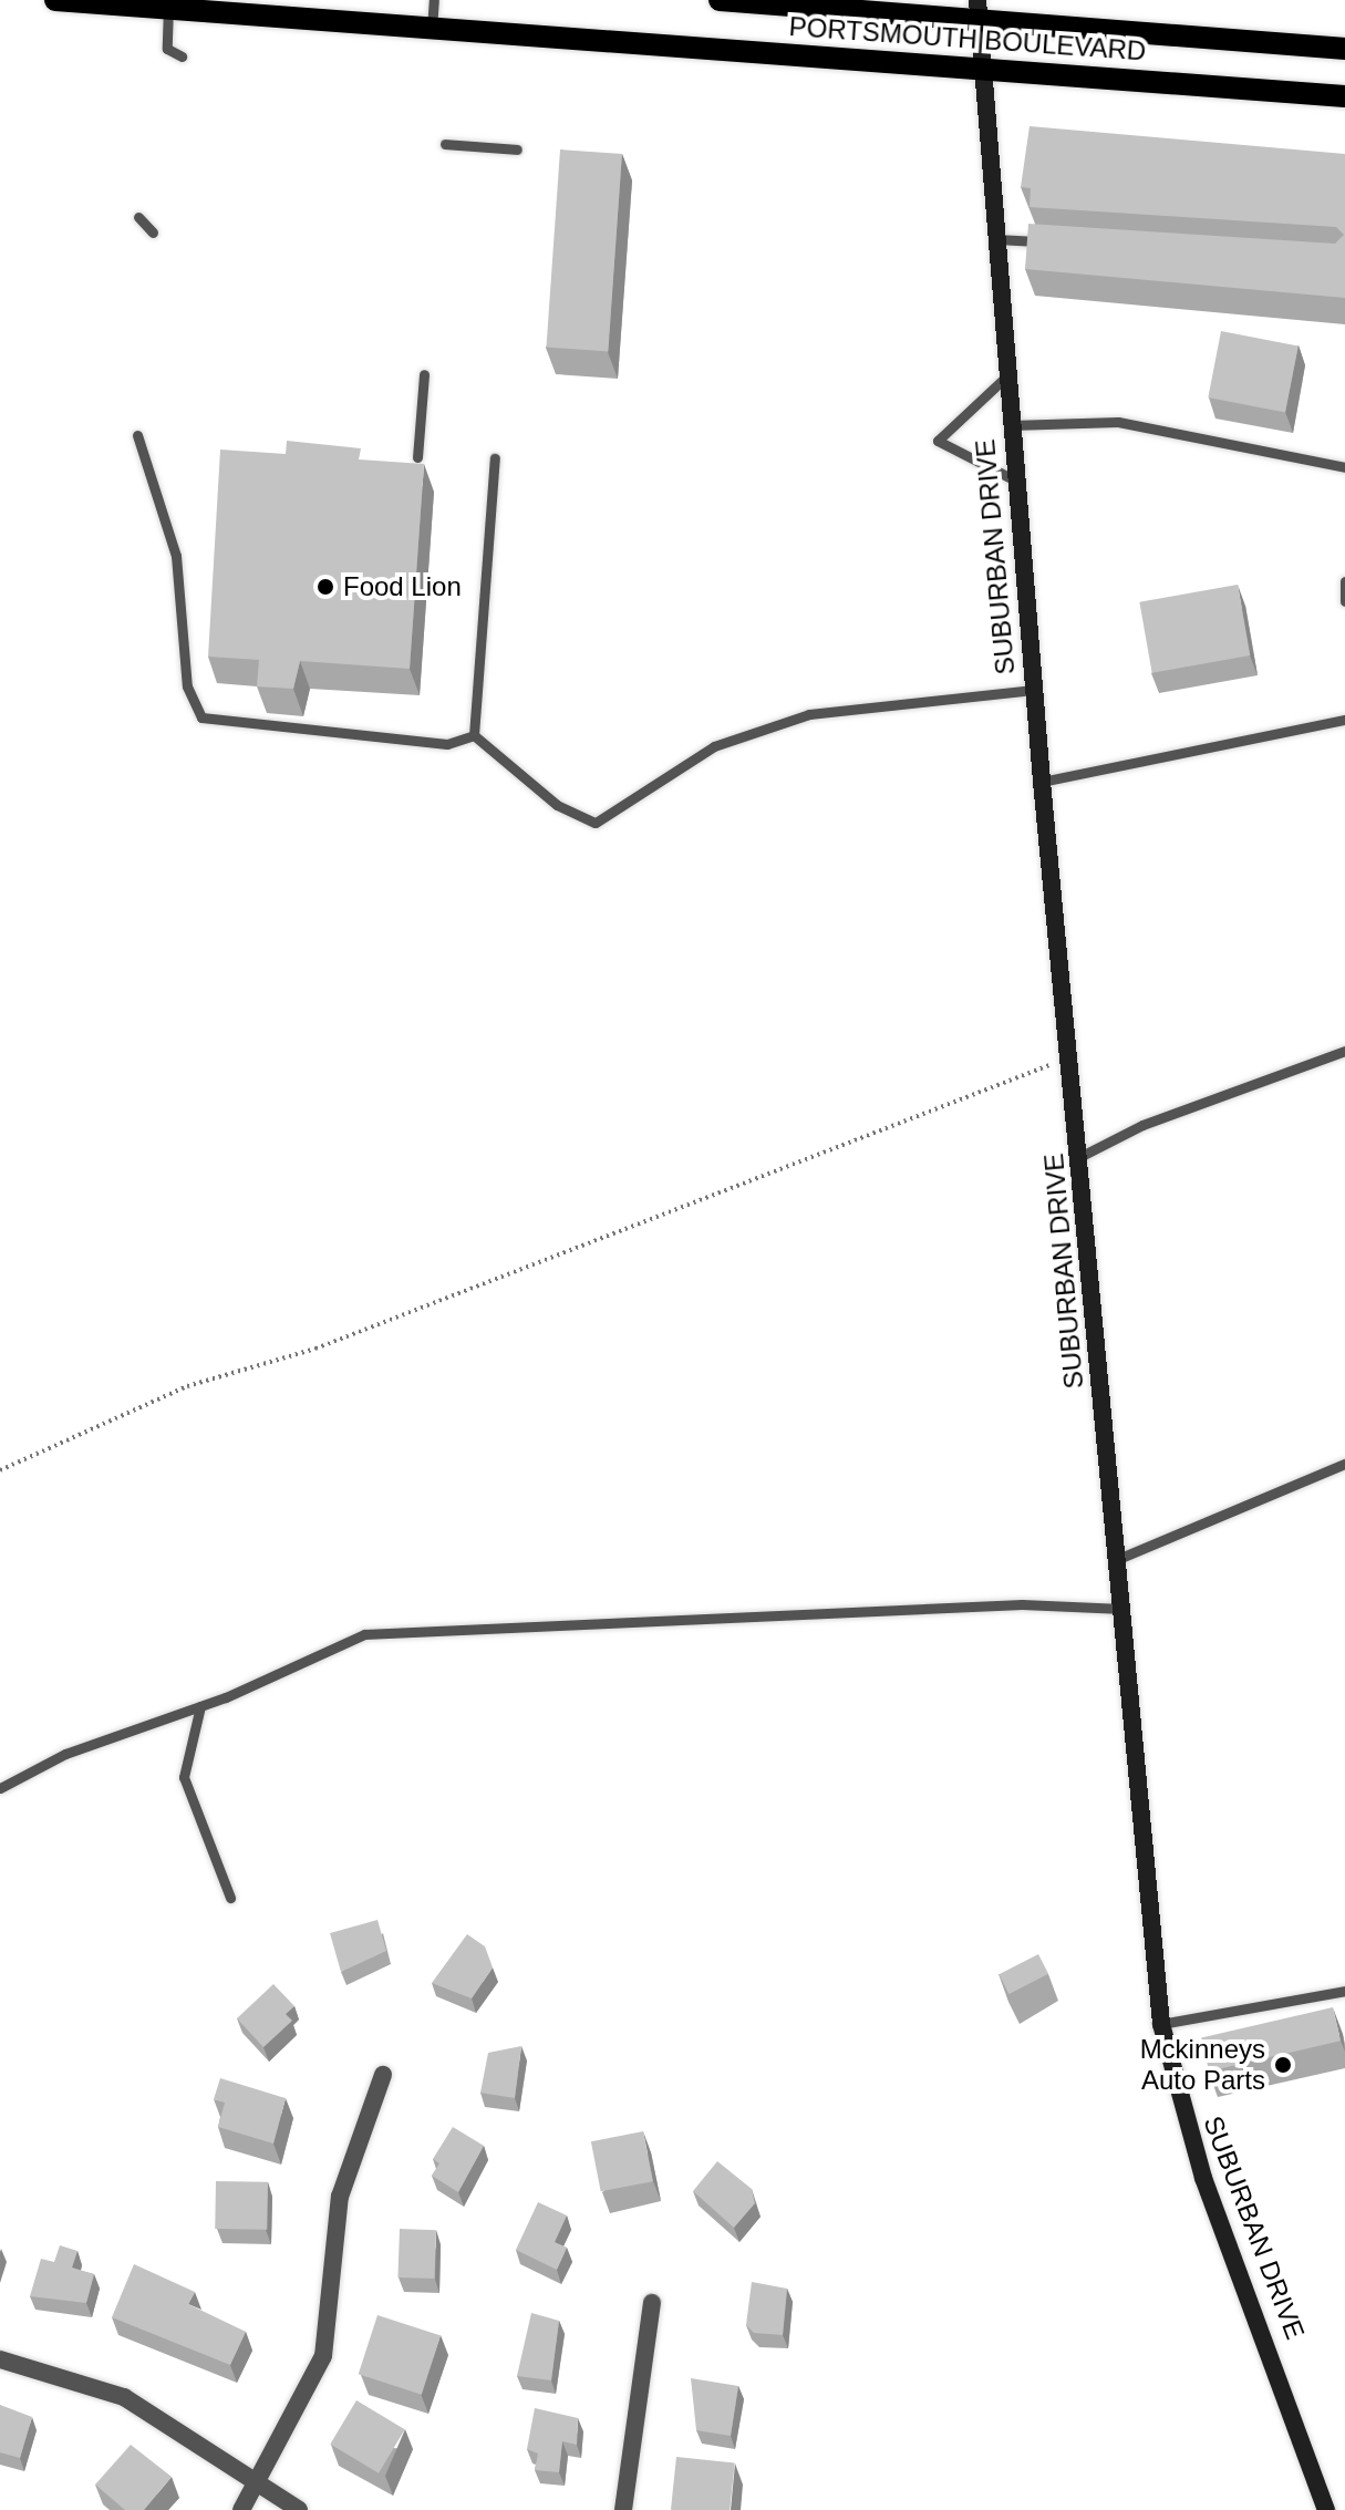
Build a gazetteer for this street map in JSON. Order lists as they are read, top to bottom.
{
  "streets": {
    "main road": ["PORTSMOUTH BOULEVARD", "SUBURBAN DRIVE"]
  },
  "crossings": [
    ["PORTSMOUTH BOULEVARD", "SUBURBAN DRIVE"]
  ],
  "places": ["Food Lion", "Mckinneys Auto Parts"]
}
